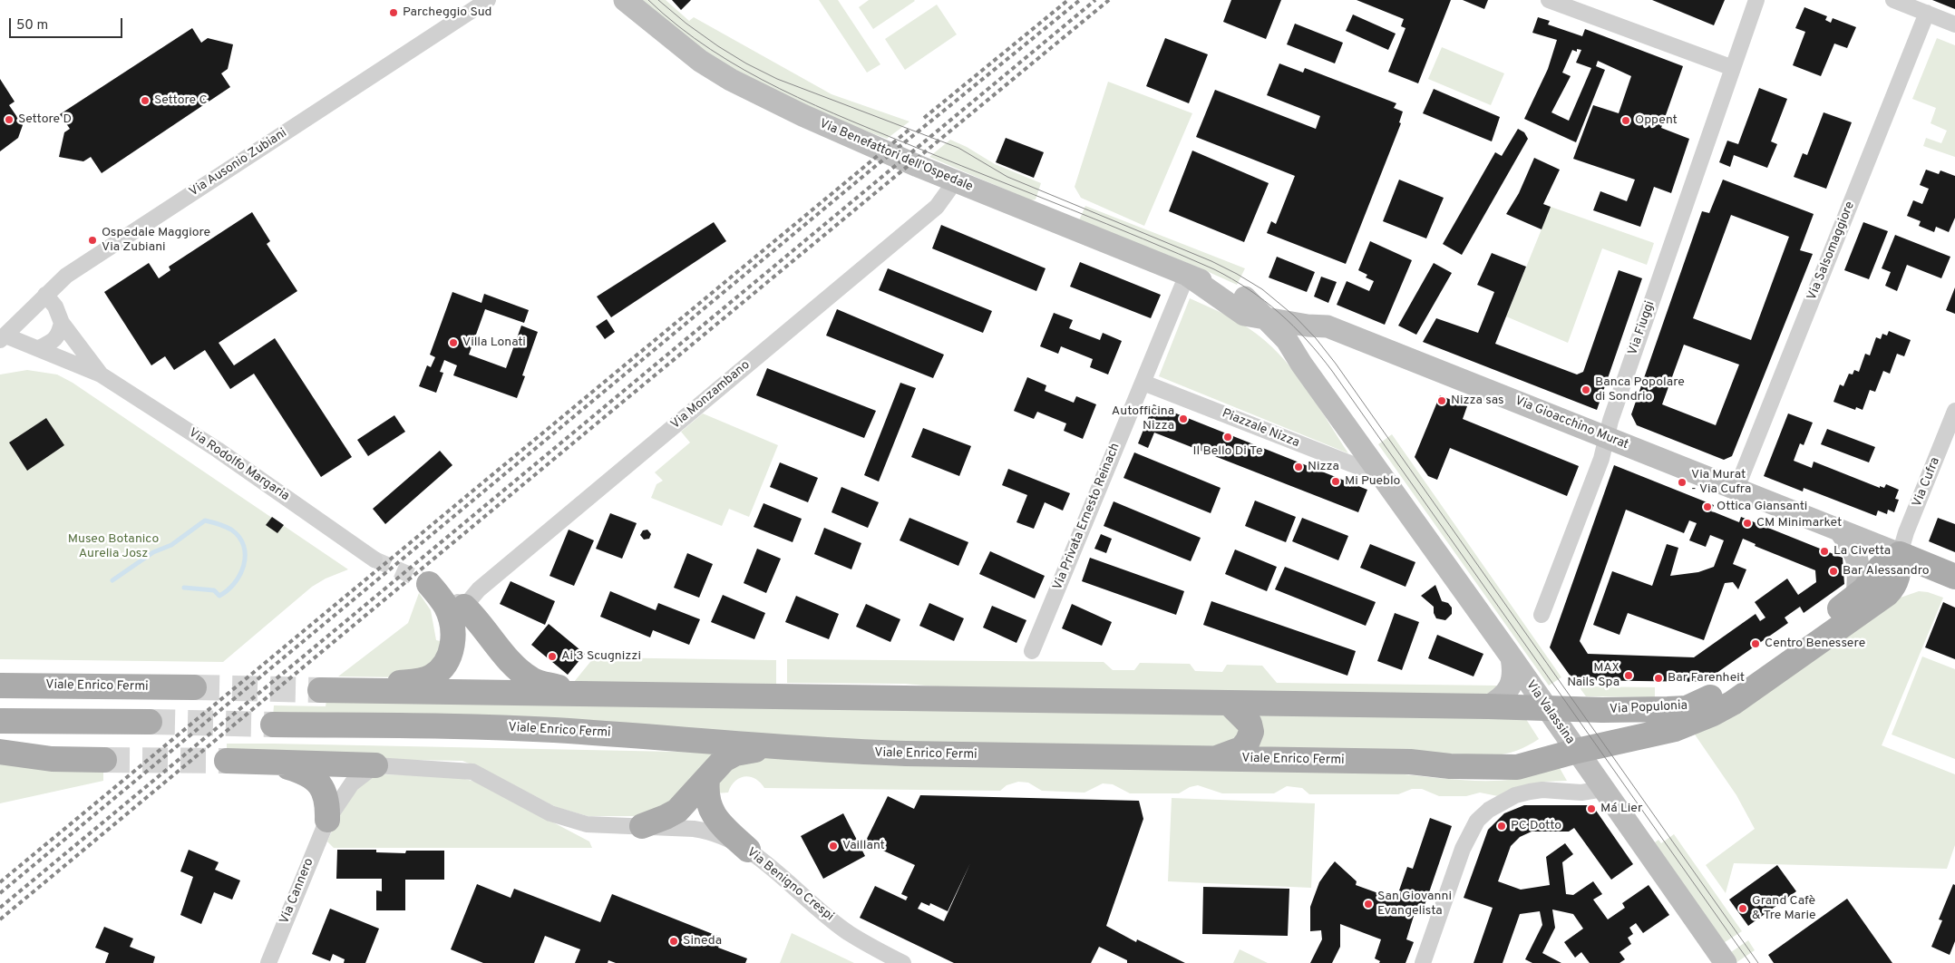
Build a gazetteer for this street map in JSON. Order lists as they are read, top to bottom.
{
  "streets": {
    "main road": [
      "Via Benefattori dell'Ospedale",
      "Via Gioacchino Murat",
      "Viale Enrico Fermi",
      "Via Populonia",
      "Via Valassina"
    ],
    "street": [
      "Via Ausonio Zubiani",
      "Via Salsomaggiore",
      "Via Fiuggi",
      "Via Monzambano",
      "Piazzale Nizza",
      "Via Rodolfo Margaria",
      "Via Cufra",
      "Via Privata Ernesto Reinach",
      "Via Benigno Crespi",
      "Via Cannero"
    ]
  },
  "crossings": [
    ["Via Benefattori dell'Ospedale", "Via Monzambano"],
    ["Via Benefattori dell'Ospedale", "Via Gioacchino Murat"],
    ["Via Ausonio Zubiani", "Via Rodolfo Margaria"],
    ["Via Salsomaggiore", "Via Gioacchino Murat"],
    ["Via Fiuggi", "Via Gioacchino Murat"],
    ["Via Gioacchino Murat", "Via Cufra"],
    ["Via Gioacchino Murat", "Via Populonia"],
    ["Piazzale Nizza", "Via Privata Ernesto Reinach"],
    ["Piazzale Nizza", "Via Valassina"],
    ["Via Cufra", "Via Populonia"],
    ["Viale Enrico Fermi", "Via Populonia"],
    ["Viale Enrico Fermi", "Via Valassina"],
    ["Via Populonia", "Via Valassina"]
  ],
  "parks": ["Museo Botanico Aurelia Josz"],
  "places": [
    "Parcheggio Sud",
    "Settore C",
    "Settore D",
    "Oppent",
    "Ospedale Maggiore Via Zubiani",
    "Villa Lonati",
    "Banca Popolare di Sondrio",
    "Nizza sas",
    "Autofficina Nizza",
    "Il Bello Di Te",
    "Nizza",
    "Mi Pueblo",
    "Via Murat - Via Cufra",
    "Ottica Giansanti",
    "CM Minimarket",
    "La Civetta",
    "Bar Alessandro",
    "Centro Benessere",
    "Ai 3 Scugnizzi",
    "MAX Nails Spa",
    "Bar Farenheit",
    "Má Lier",
    "PC Dotto",
    "Vaillant",
    "San Giovanni Evangelista",
    "Grand Cafè & Tre Marie",
    "Sineda"
  ],
  "scale_bar": "50 m"
}
